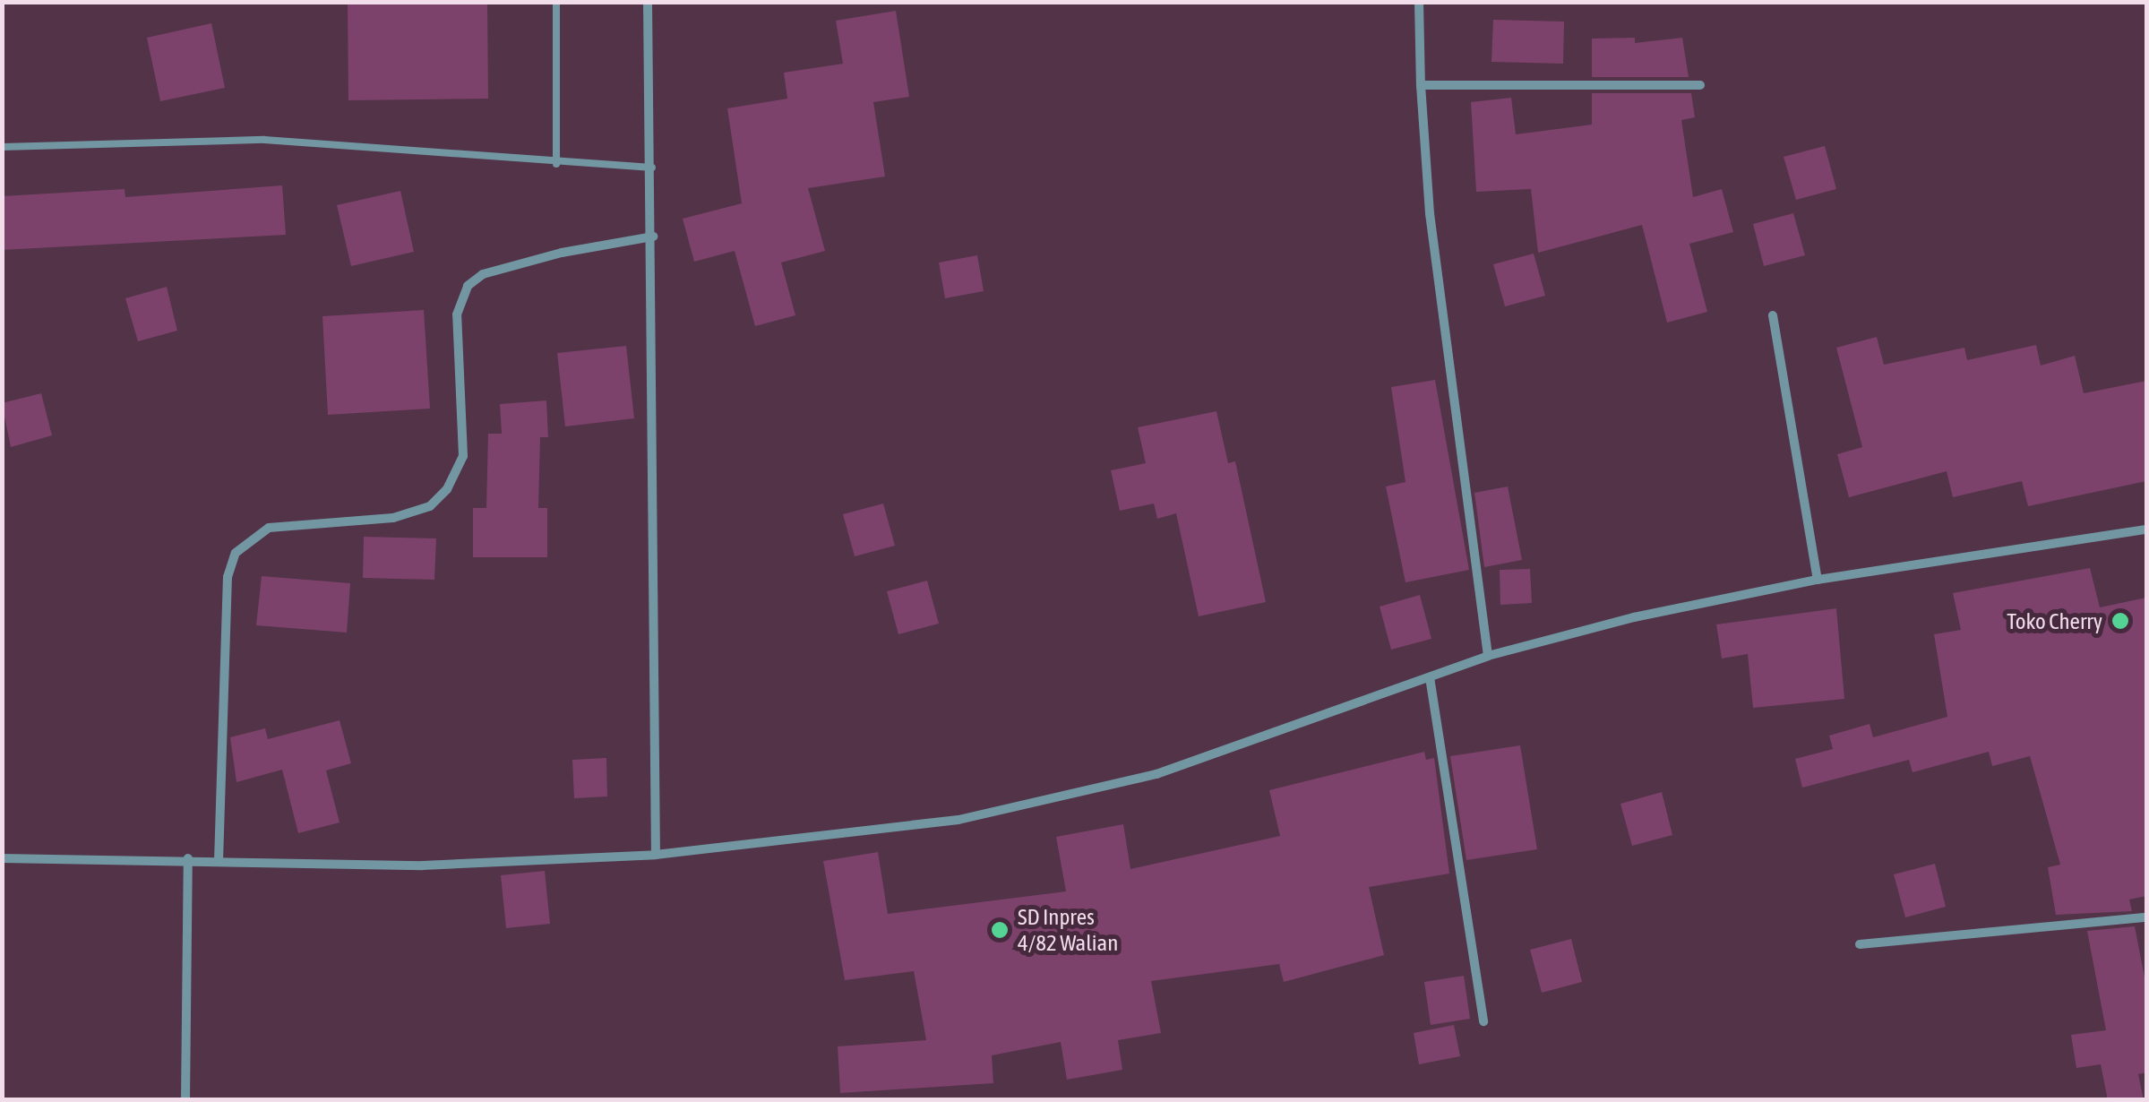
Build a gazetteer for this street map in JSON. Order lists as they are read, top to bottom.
{
  "places": ["Toko Cherry", "SD Inpres 4/82 Walian"]
}
